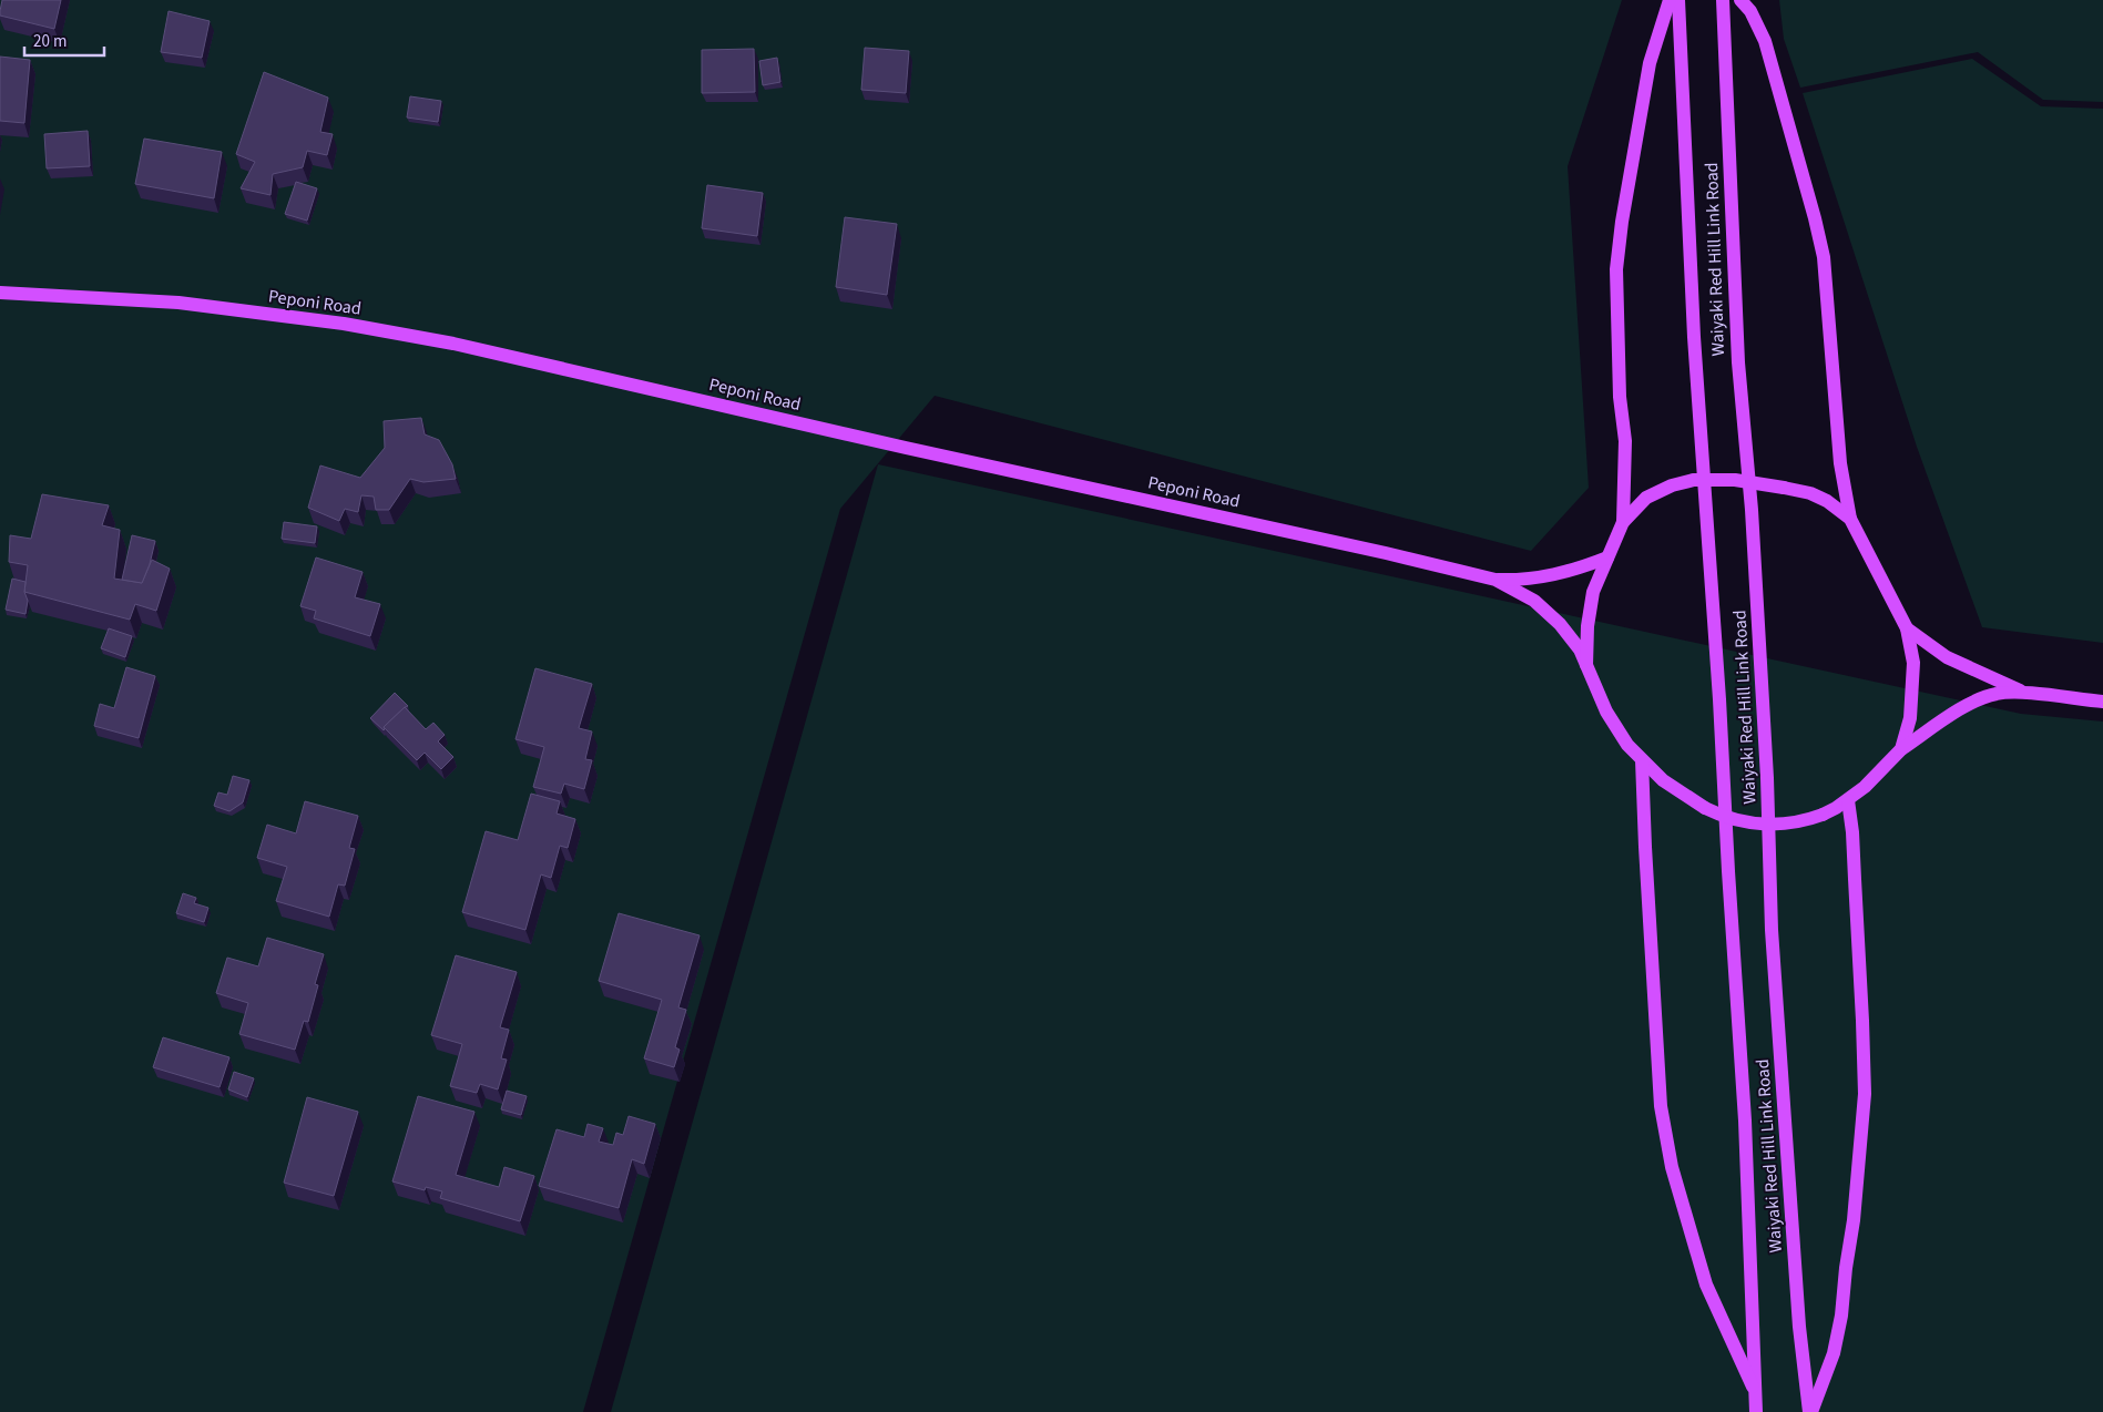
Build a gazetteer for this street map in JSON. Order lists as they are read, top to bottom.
{
  "streets": {
    "main road": ["Waiyaki Red Hill Link Road", "Peponi Road"]
  },
  "scale_bar": "20 m"
}
